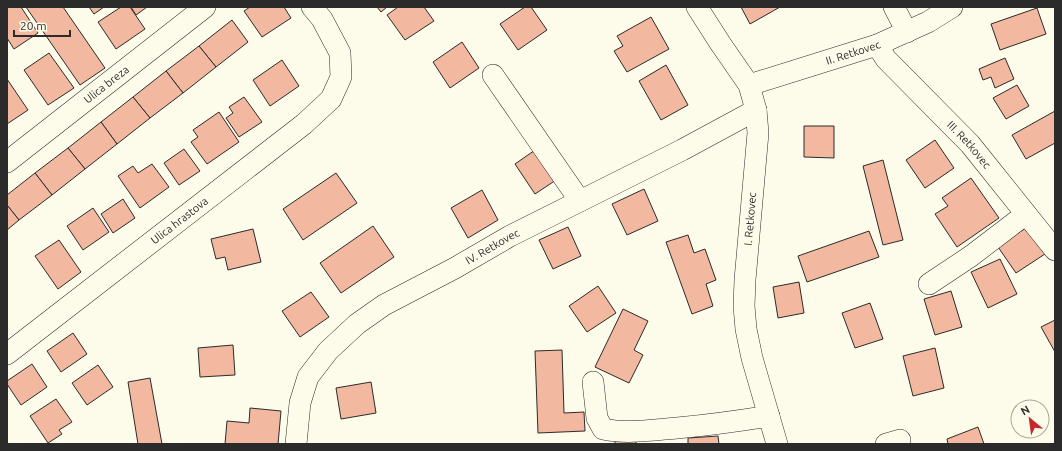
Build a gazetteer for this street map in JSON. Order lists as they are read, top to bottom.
{
  "streets": {
    "street": [
      "II. Retkovec",
      "Ulica breza",
      "III. Retkovec",
      "I. Retkovec",
      "Ulica hrastova",
      "IV. Retkovec"
    ]
  },
  "crossings": [
    ["II. Retkovec", "III. Retkovec"],
    ["II. Retkovec", "I. Retkovec"],
    ["I. Retkovec", "IV. Retkovec"]
  ],
  "scale_bar": "20 m",
  "north": "top left"
}
